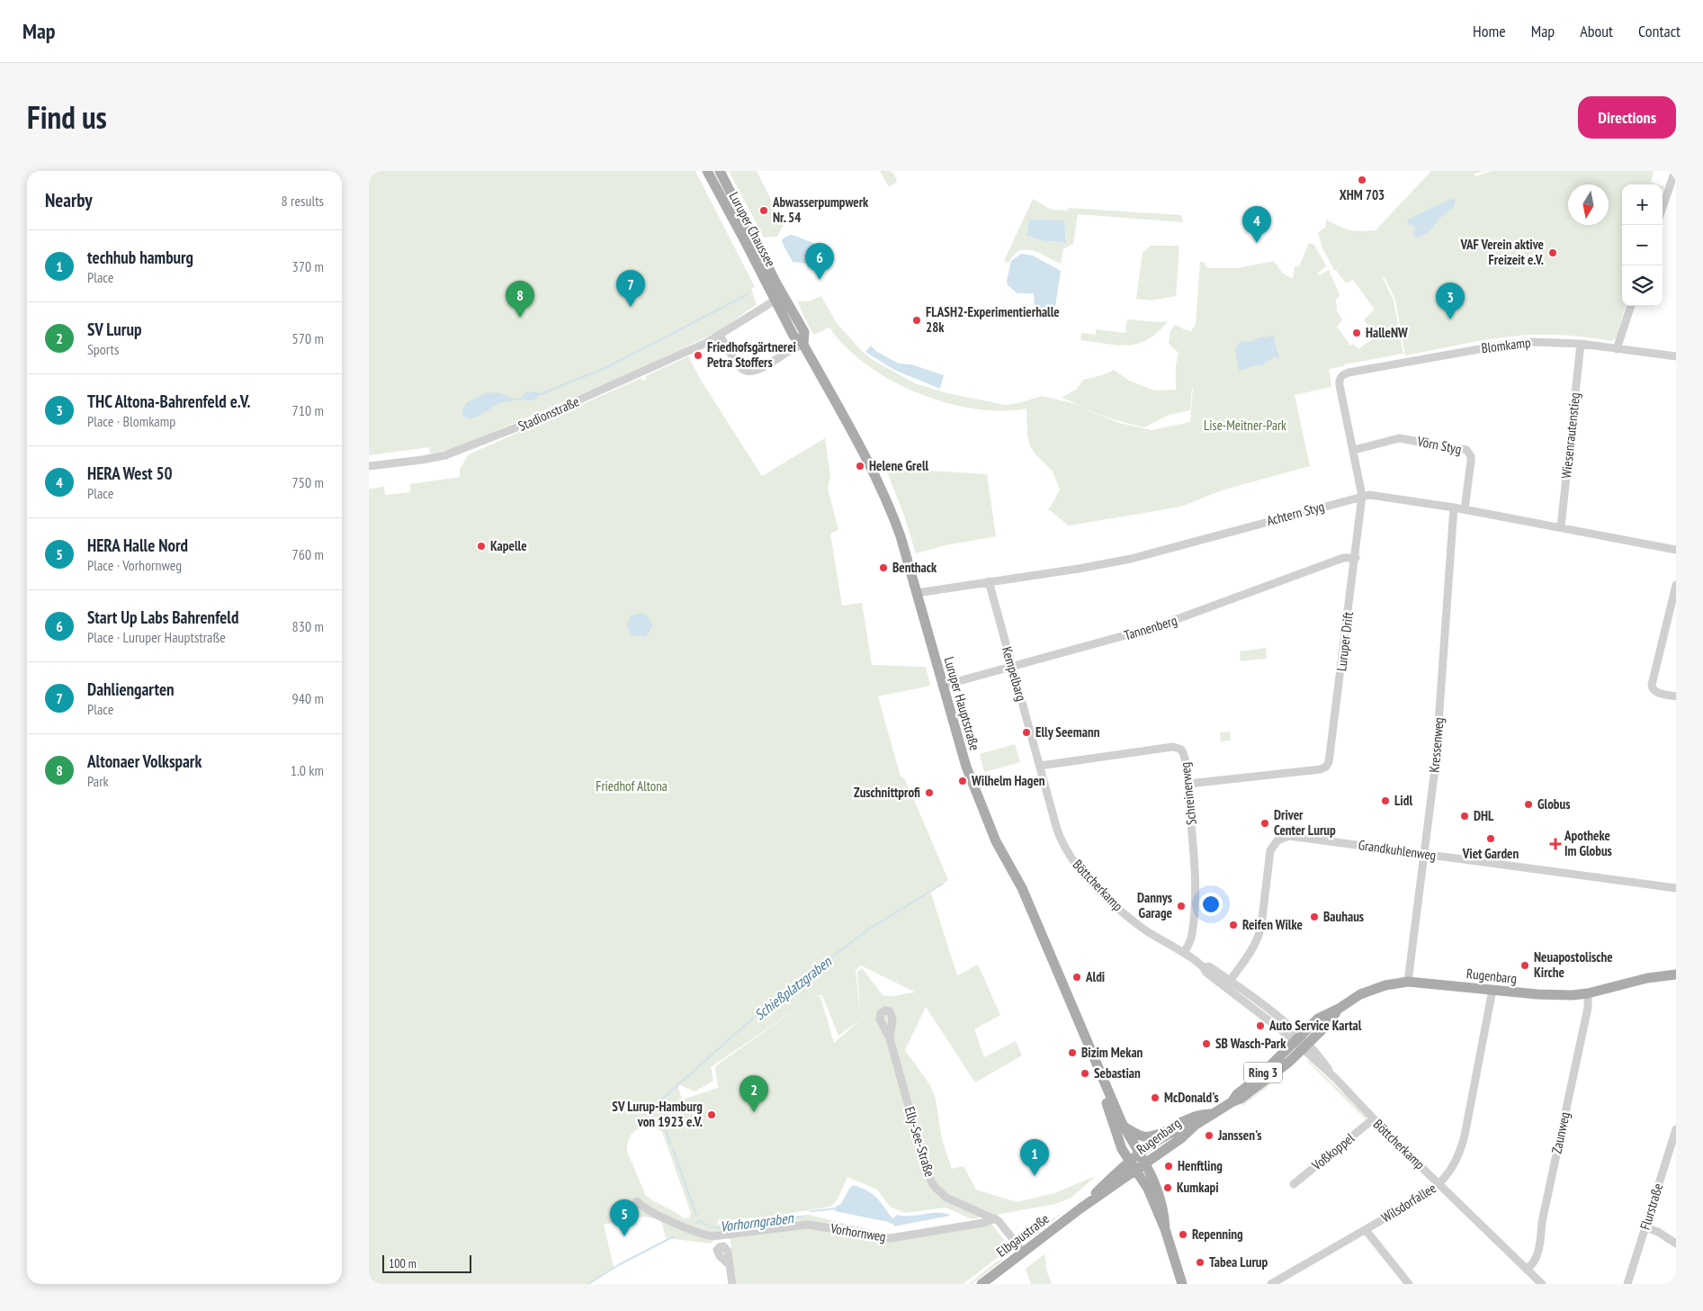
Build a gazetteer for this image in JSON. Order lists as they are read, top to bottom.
{
  "streets": {
    "main road": [
      "Luruper Chaussee",
      "Luruper Hauptstraße",
      "Rugenbarg",
      "Ring 3",
      "Elbgaustraße"
    ],
    "street": [
      "Blomkamp",
      "Stadionstraße",
      "Wiesenrautenstieg",
      "Vörn Styg",
      "Achtern Styg",
      "Tannenberg",
      "Luruper Drift",
      "Kempelbarg",
      "Kressenweg",
      "Schreinerweg",
      "Grandkuhlenweg",
      "Böttcherkamp",
      "Zaunweg",
      "Elly-See-Straße",
      "Voßkoppel",
      "Wilsdorfallee",
      "Flurstraße",
      "Vorhornweg"
    ]
  },
  "crossings": [
    ["Luruper Chaussee", "Stadionstraße"],
    ["Luruper Chaussee", "Luruper Hauptstraße"],
    ["Blomkamp", "Wiesenrautenstieg"],
    ["Blomkamp", "Luruper Drift"],
    ["Stadionstraße", "Luruper Hauptstraße"],
    ["Wiesenrautenstieg", "Achtern Styg"],
    ["Vörn Styg", "Achtern Styg"],
    ["Vörn Styg", "Luruper Drift"],
    ["Achtern Styg", "Luruper Drift"],
    ["Achtern Styg", "Kempelbarg"],
    ["Achtern Styg", "Luruper Hauptstraße"],
    ["Achtern Styg", "Kressenweg"],
    ["Tannenberg", "Luruper Drift"],
    ["Tannenberg", "Kempelbarg"],
    ["Tannenberg", "Luruper Hauptstraße"],
    ["Luruper Drift", "Schreinerweg"],
    ["Kempelbarg", "Schreinerweg"],
    ["Kempelbarg", "Böttcherkamp"],
    ["Luruper Hauptstraße", "Rugenbarg"],
    ["Luruper Hauptstraße", "Elbgaustraße"],
    ["Kressenweg", "Grandkuhlenweg"],
    ["Kressenweg", "Rugenbarg"],
    ["Schreinerweg", "Böttcherkamp"],
    ["Grandkuhlenweg", "Böttcherkamp"],
    ["Böttcherkamp", "Rugenbarg"],
    ["Böttcherkamp", "Zaunweg"],
    ["Böttcherkamp", "Voßkoppel"],
    ["Böttcherkamp", "Wilsdorfallee"],
    ["Rugenbarg", "Zaunweg"],
    ["Rugenbarg", "Wilsdorfallee"],
    ["Rugenbarg", "Elbgaustraße"],
    ["Elly-See-Straße", "Vorhornweg"],
    ["Elly-See-Straße", "Elbgaustraße"]
  ],
  "water": ["Schießplatzgraben", "Vorhorngraben"],
  "parks": ["Lise-Meitner-Park", "Friedhof Altona"],
  "places": {
    "other": [
      "XHM 703",
      "Abwasserpumpwerk Nr. 54",
      "VAF Verein aktive Freizeit e.V.",
      "FLASH2-Experimentierhalle 28k",
      "HalleNW",
      "Friedhofsgärtnerei Petra Stoffers",
      "Helene Grell",
      "Kapelle",
      "Benthack",
      "Elly Seemann",
      "Wilhelm Hagen",
      "Zuschnittprofi",
      "Lidl",
      "Globus",
      "DHL",
      "Driver Center Lurup",
      "Viet Garden",
      "Dannys Garage",
      "Bauhaus",
      "Reifen Wilke",
      "Neuapostolische Kirche",
      "Aldi",
      "Auto Service Kartal",
      "SB Wasch-Park",
      "Bizim Mekan",
      "Sebastian",
      "McDonald's",
      "SV Lurup-Hamburg von 1923 e.V.",
      "Janssen's",
      "Henftling",
      "Kumkapi",
      "Repenning",
      "Tabea Lurup"
    ],
    "health": ["Apotheke Im Globus"]
  },
  "scale_bar": "100 m",
  "north": "bottom",
  "page": {
    "header": "Map",
    "nav": [
      "Home",
      "Map",
      "About",
      "Contact"
    ],
    "title": "Find us",
    "buttons": "Directions",
    "heading": ["Nearby", "8 results"],
    "map_buttons": ["+", "−"],
    "pins": [
      "4",
      "6",
      "7",
      "8",
      "3",
      "2",
      "1",
      "5"
    ],
    "list": [
      {
        "mark": "1",
        "name": "techhub hamburg",
        "note": "Place",
        "value": "370 m"
      },
      {
        "mark": "2",
        "name": "SV Lurup",
        "note": "Sports",
        "value": "570 m"
      },
      {
        "mark": "3",
        "name": "THC Altona-Bahrenfeld e.V.",
        "note": "Place · Blomkamp",
        "value": "710 m"
      },
      {
        "mark": "4",
        "name": "HERA West 50",
        "note": "Place",
        "value": "750 m"
      },
      {
        "mark": "5",
        "name": "HERA Halle Nord",
        "note": "Place · Vorhornweg",
        "value": "760 m"
      },
      {
        "mark": "6",
        "name": "Start Up Labs Bahrenfeld",
        "note": "Place · Luruper Hauptstraße",
        "value": "830 m"
      },
      {
        "mark": "7",
        "name": "Dahliengarten",
        "note": "Place",
        "value": "940 m"
      },
      {
        "mark": "8",
        "name": "Altonaer Volkspark",
        "note": "Park",
        "value": "1.0 km"
      }
    ],
    "scale": "100 m"
  }
}
